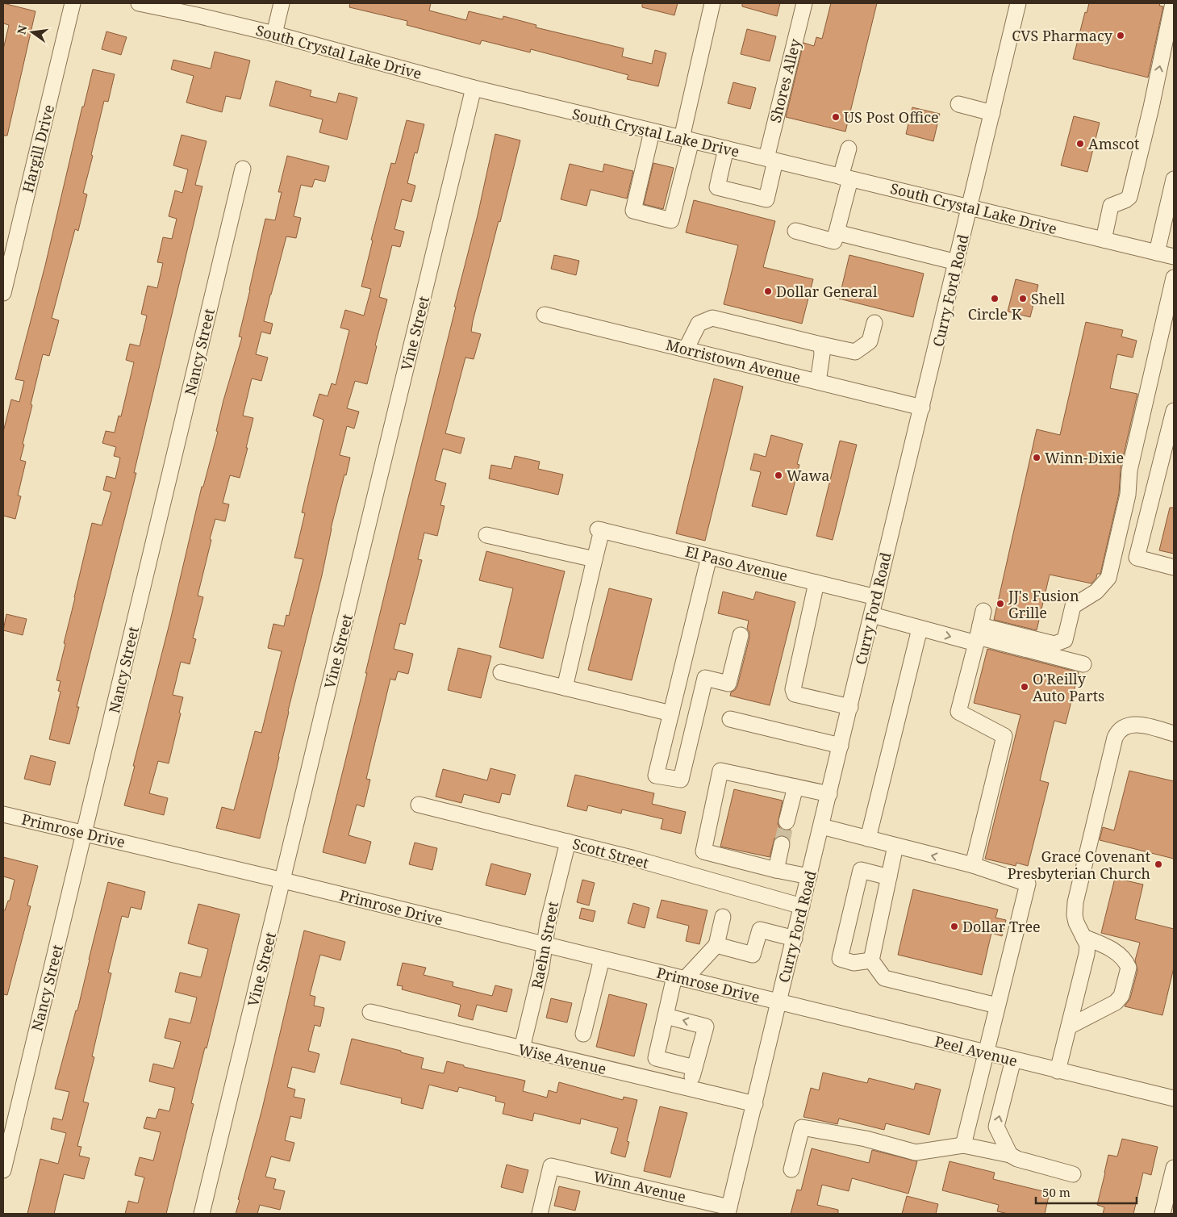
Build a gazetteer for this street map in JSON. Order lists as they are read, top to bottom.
{
  "streets": {
    "street": [
      "South Crystal Lake Drive",
      "Shores Alley",
      "Hargill Drive",
      "Curry Ford Road",
      "Vine Street",
      "Nancy Street",
      "Morristown Avenue",
      "El Paso Avenue",
      "Primrose Drive",
      "Scott Street",
      "Raehn Street",
      "Peel Avenue",
      "Wise Avenue",
      "Winn Avenue"
    ]
  },
  "crossings": [
    ["South Crystal Lake Drive", "Shores Alley"],
    ["South Crystal Lake Drive", "Curry Ford Road"],
    ["South Crystal Lake Drive", "Vine Street"],
    ["Curry Ford Road", "Morristown Avenue"],
    ["Curry Ford Road", "El Paso Avenue"],
    ["Curry Ford Road", "Primrose Drive"],
    ["Curry Ford Road", "Scott Street"],
    ["Curry Ford Road", "Peel Avenue"],
    ["Curry Ford Road", "Wise Avenue"],
    ["Curry Ford Road", "Winn Avenue"],
    ["Vine Street", "Primrose Drive"],
    ["Nancy Street", "Primrose Drive"],
    ["Primrose Drive", "Raehn Street"],
    ["Primrose Drive", "Peel Avenue"],
    ["Scott Street", "Raehn Street"],
    ["Raehn Street", "Wise Avenue"]
  ],
  "places": [
    "CVS Pharmacy",
    "US Post Office",
    "Amscot",
    "Dollar General",
    "Circle K",
    "Shell",
    "Winn-Dixie",
    "Wawa",
    "JJ's Fusion Grille",
    "O'Reilly Auto Parts",
    "Grace Covenant Presbyterian Church",
    "Dollar Tree"
  ],
  "scale_bar": "50 m",
  "north": "left"
}
